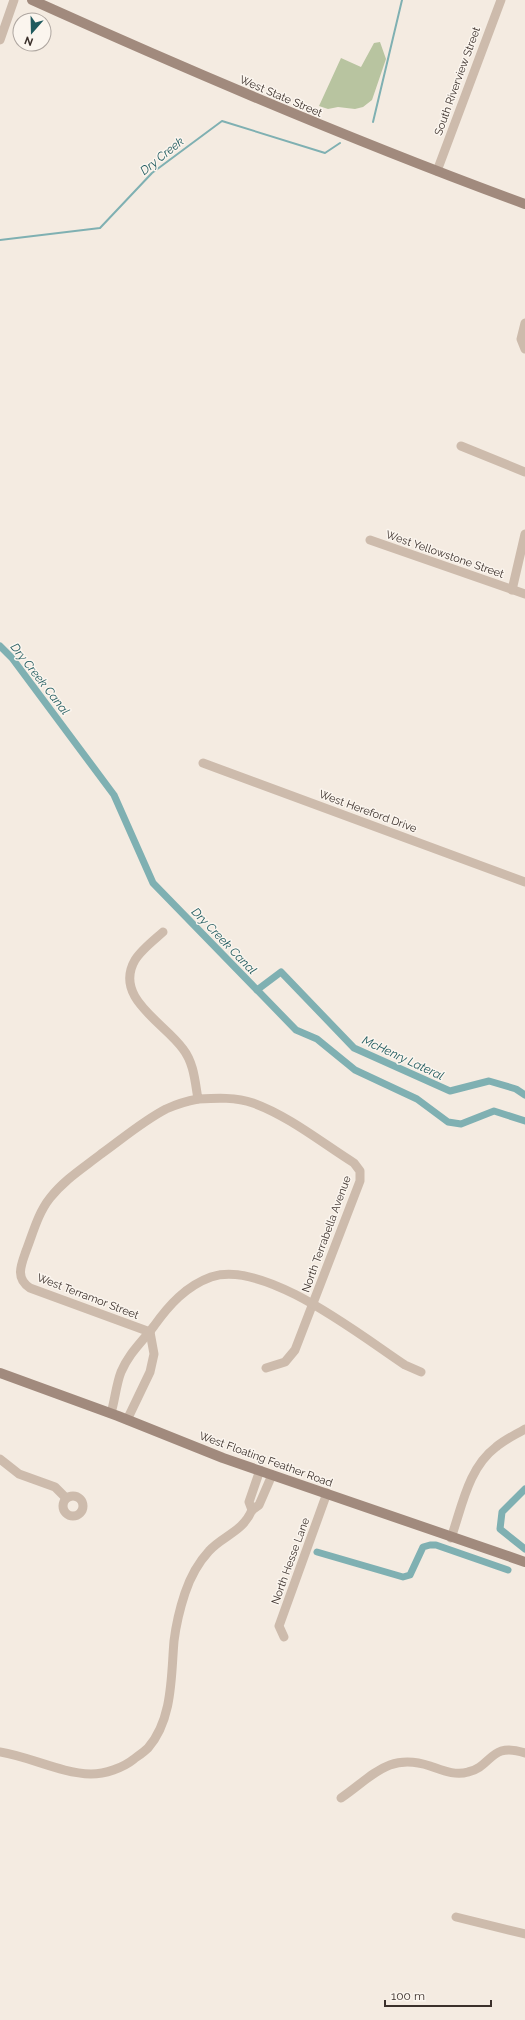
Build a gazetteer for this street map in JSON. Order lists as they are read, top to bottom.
{
  "streets": {
    "main road": ["West State Street", "West Floating Feather Road"],
    "street": [
      "South Riverview Street",
      "West Yellowstone Street",
      "West Hereford Drive",
      "North Terrabella Avenue",
      "West Terramor Street",
      "North Hesse Lane"
    ]
  },
  "crossings": [
    ["South Riverview Street", "West State Street"],
    ["North Terrabella Avenue", "West Terramor Street"],
    ["West Floating Feather Road", "North Hesse Lane"]
  ],
  "water": ["Dry Creek", "Dry Creek Canal", "McHenry Lateral"],
  "scale_bar": "100 m",
  "north": "bottom"
}
